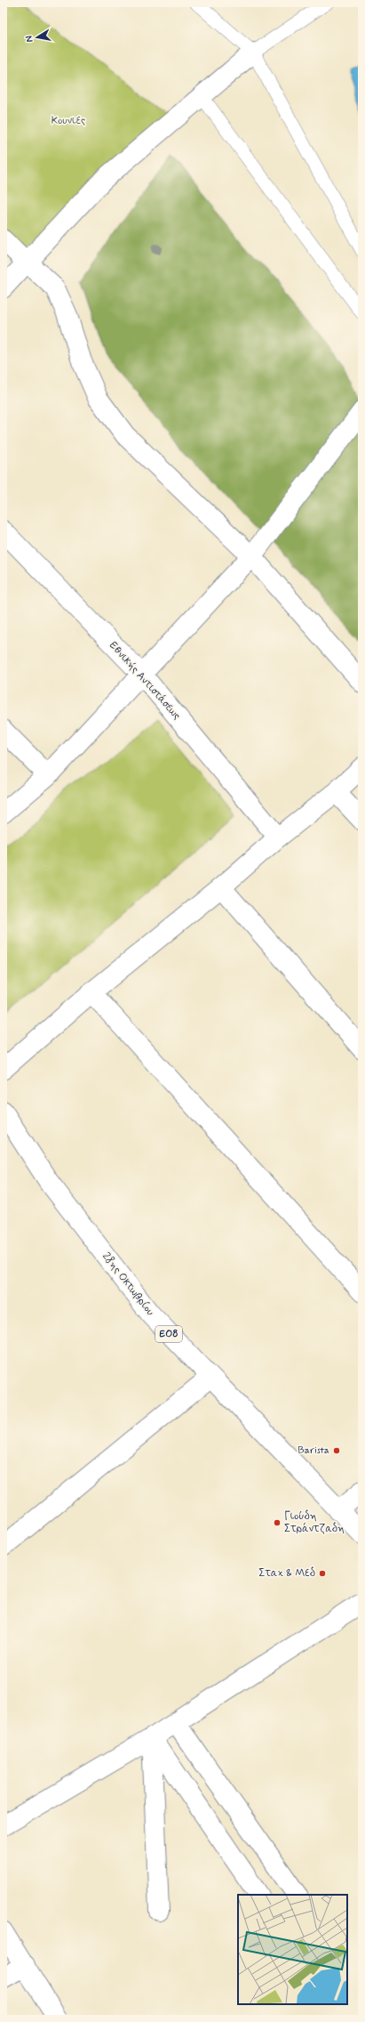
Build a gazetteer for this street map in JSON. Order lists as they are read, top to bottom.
{
  "streets": {
    "street": ["Εθνικής Αντιστάσεως", "28ης Οκτωβρίου", "ΕΟ8"]
  },
  "parks": ["Κουνιες"],
  "places": ["Barista", "Γιούδη Στράντζαδη", "Σταχ & Μεδ"],
  "north": "left"
}
